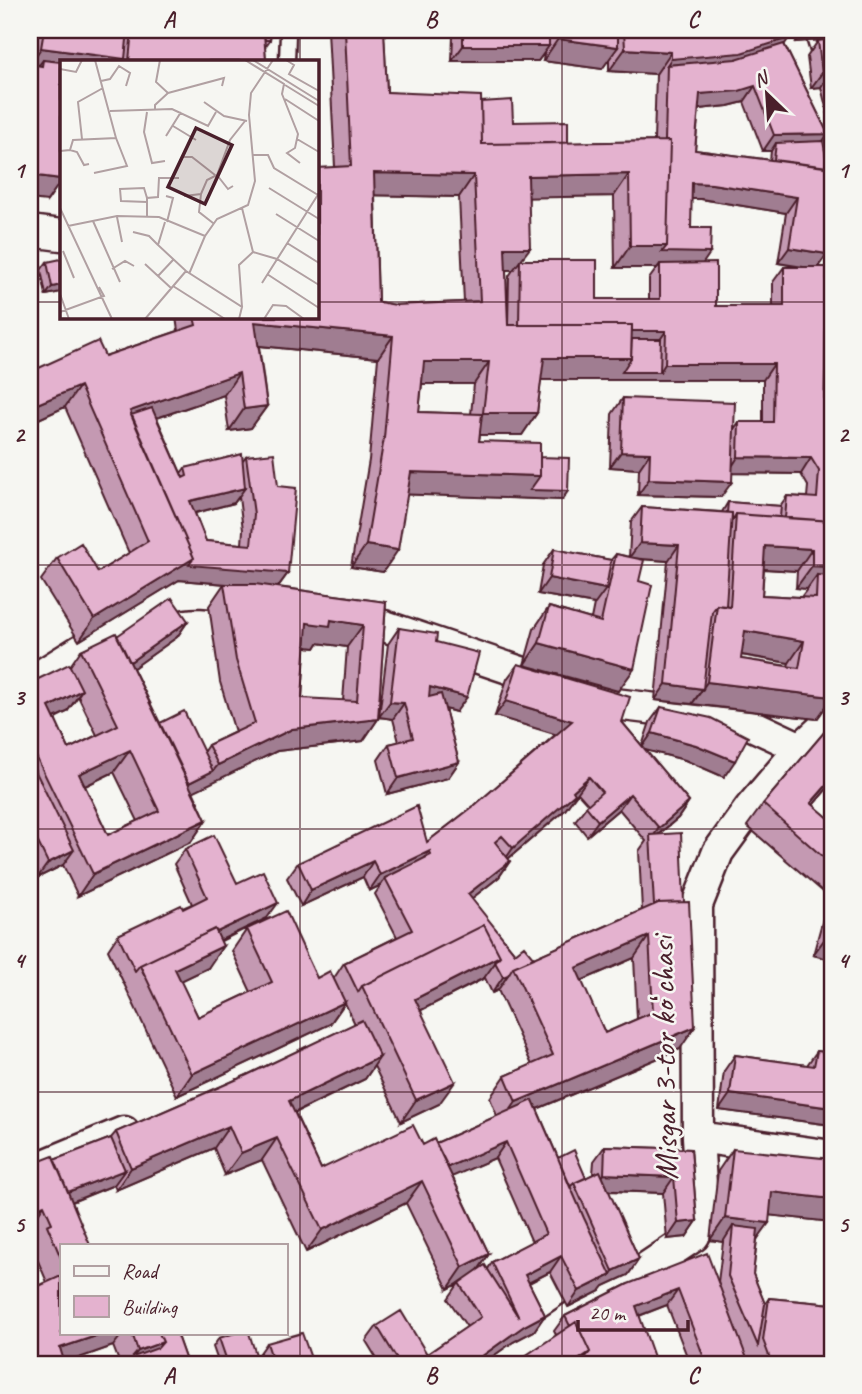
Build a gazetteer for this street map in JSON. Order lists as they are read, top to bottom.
{
  "streets": {
    "street": ["Misgar 3-tor koʻchasi"]
  },
  "legend": ["Road", "Building"],
  "scale_bar": "20 m",
  "north": "top left",
  "grid": {
    "columns": ["A", "B", "C"],
    "rows": [
      "1",
      "2",
      "3",
      "4",
      "5"
    ]
  }
}
